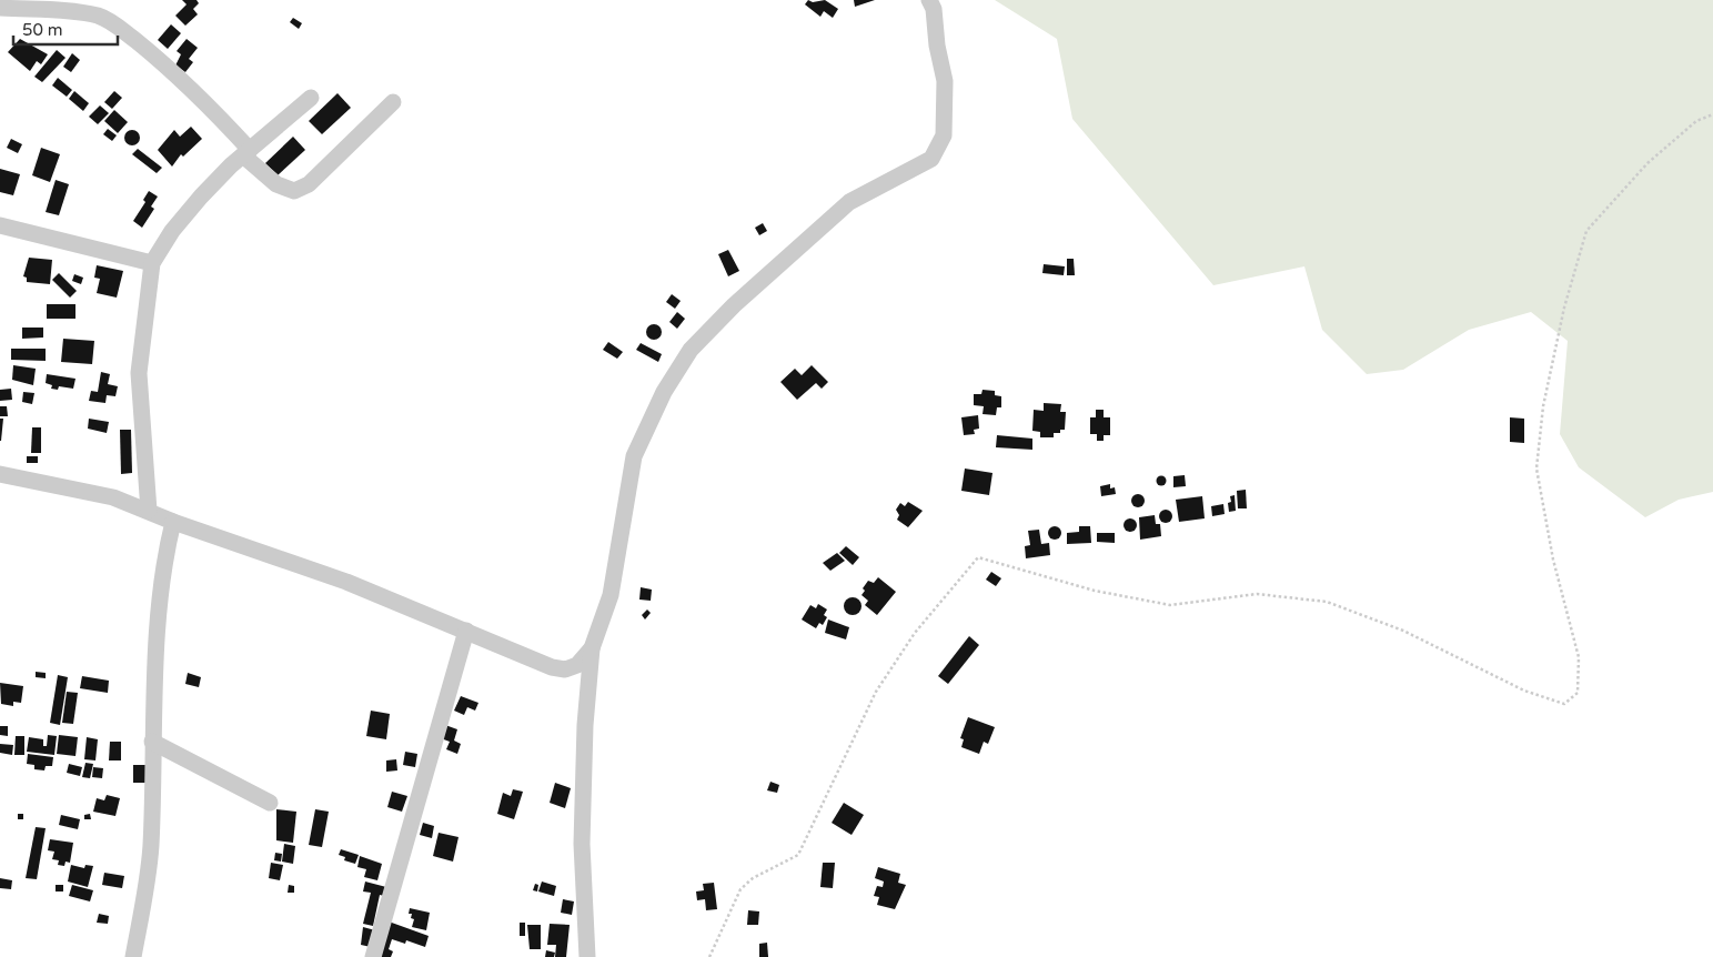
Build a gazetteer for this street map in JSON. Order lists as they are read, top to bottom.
{
  "scale_bar": "50 m"
}
